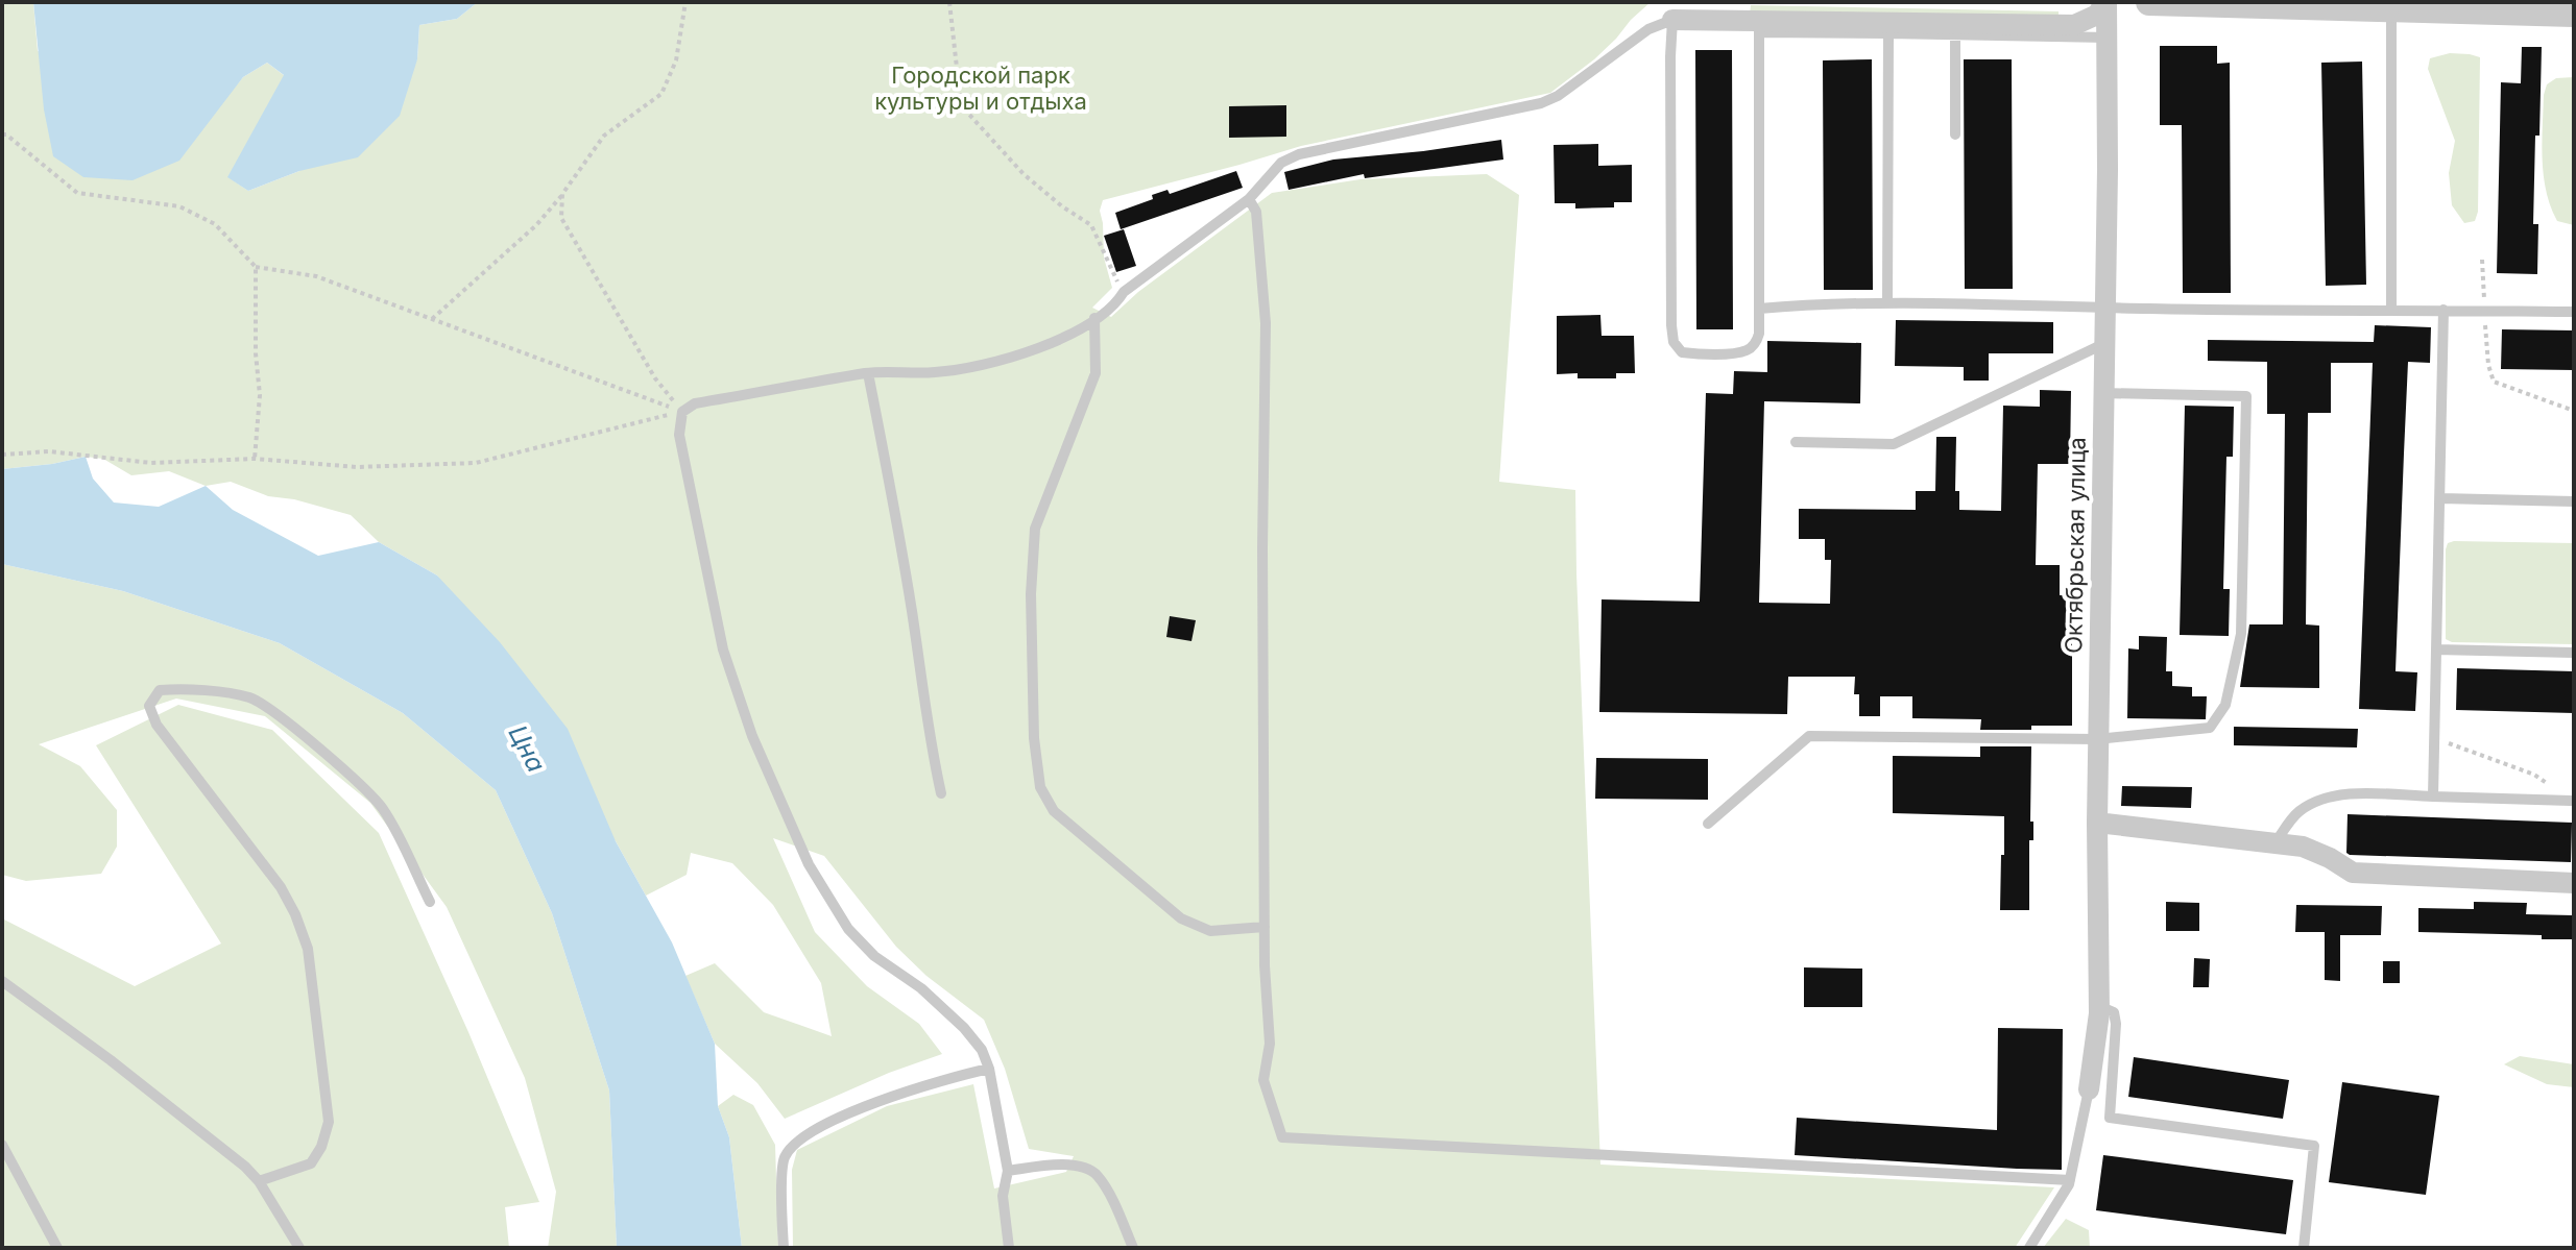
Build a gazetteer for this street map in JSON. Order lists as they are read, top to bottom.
{
  "streets": {
    "street": ["Октябрьская улица"]
  },
  "water": ["Цна"],
  "parks": ["Городской парк культуры и отдыха"]
}
